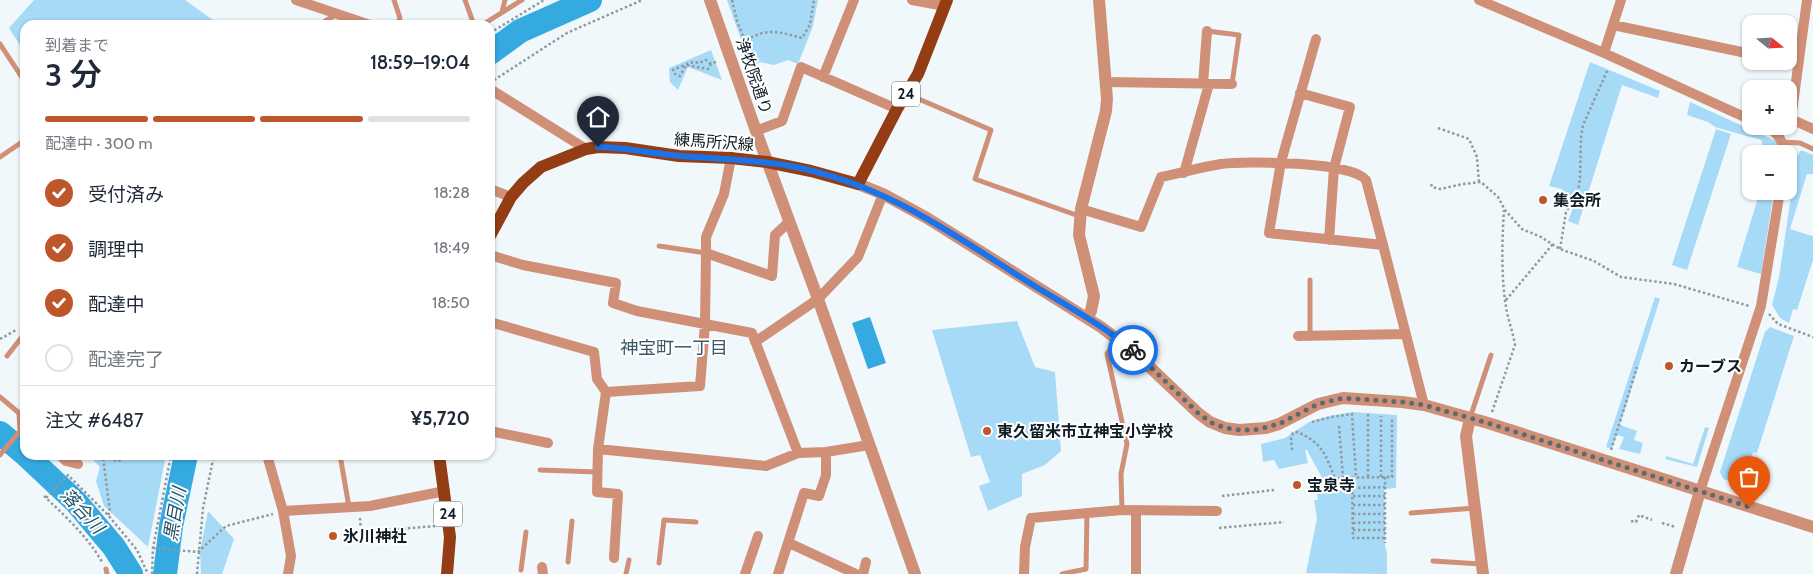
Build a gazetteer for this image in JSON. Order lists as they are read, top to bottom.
{
  "streets": {
    "main road": ["24", "練馬所沢線"],
    "street": ["浄牧院通り"]
  },
  "crossings": [
    ["浄牧院通り", "練馬所沢線"],
    ["24", "練馬所沢線"]
  ],
  "districts": ["神宝町一丁目"],
  "water": ["落合川", "黒目川"],
  "places": [
    "集会所",
    "カーブス",
    "東久留米市立神宝小学校",
    "宝泉寺",
    "氷川神社"
  ],
  "north": "right",
  "page": {
    "map_buttons": ["+", "−"],
    "heading": ["3 分", "到着まで", "18:59–19:04"],
    "panel": ["注文 #6487", "¥5,720"],
    "bar": "配達中 · 300 m",
    "list": [
      ["受付済み", "18:28"],
      ["調理中", "18:49"],
      ["配達中", "18:50"],
      "配達完了"
    ]
  }
}
